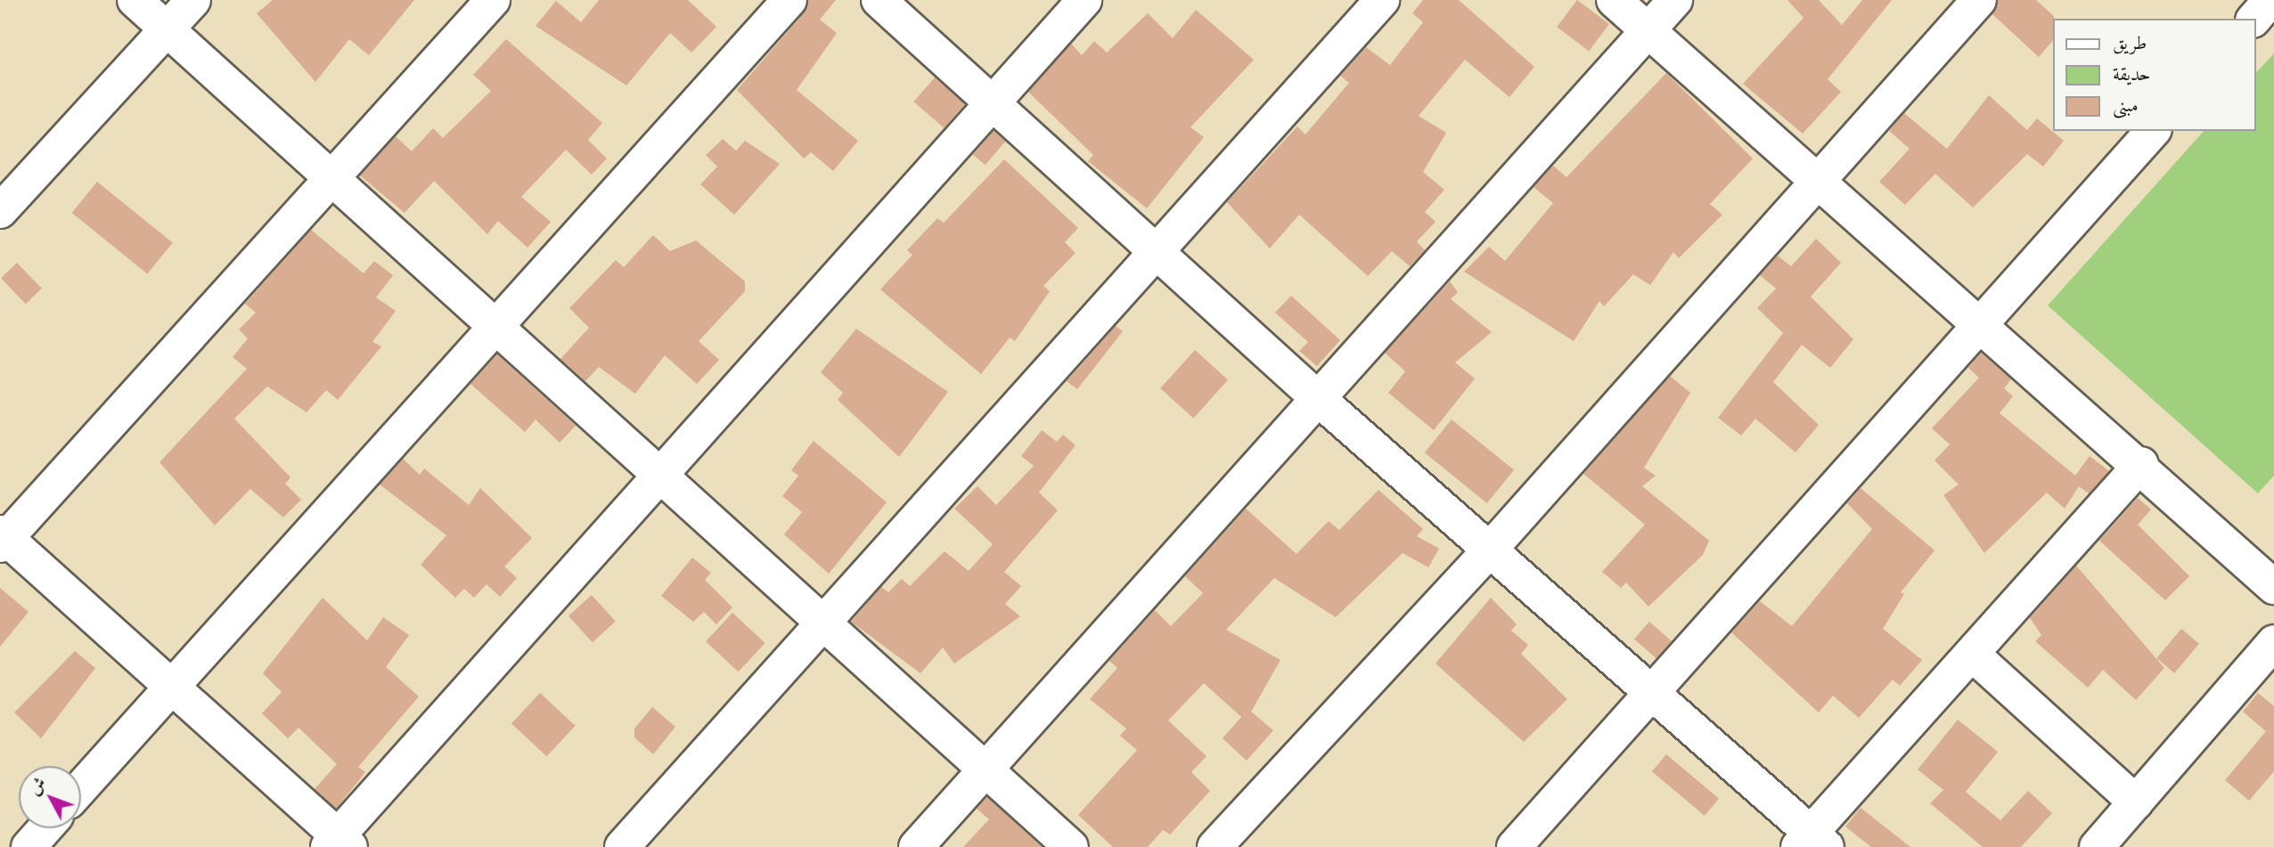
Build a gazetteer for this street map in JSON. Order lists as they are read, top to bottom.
{
  "legend": ["طريق", "حديقة", "مبنى"],
  "north": "top left"
}
